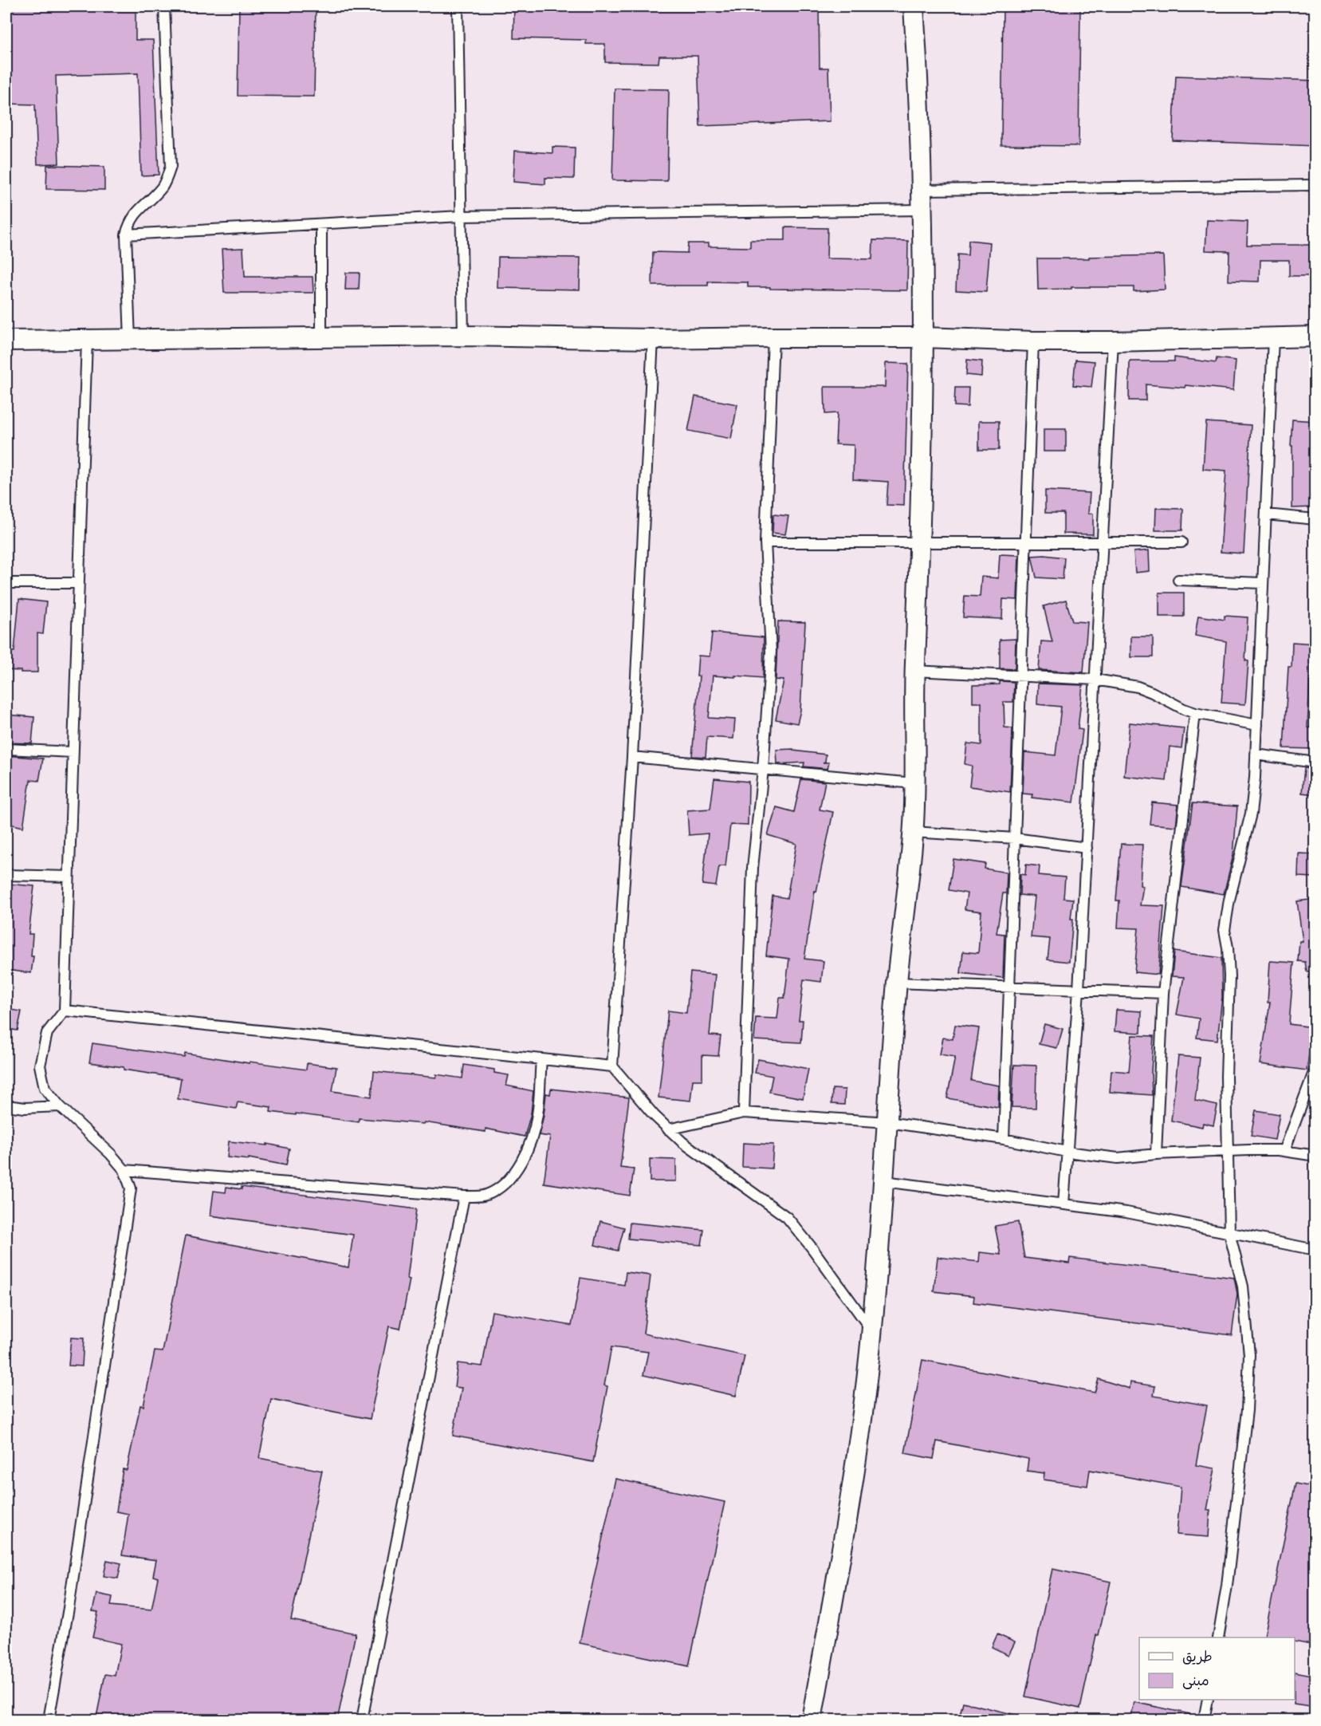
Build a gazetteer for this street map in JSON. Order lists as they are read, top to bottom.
{
  "legend": ["طريق", "مبنى"]
}
